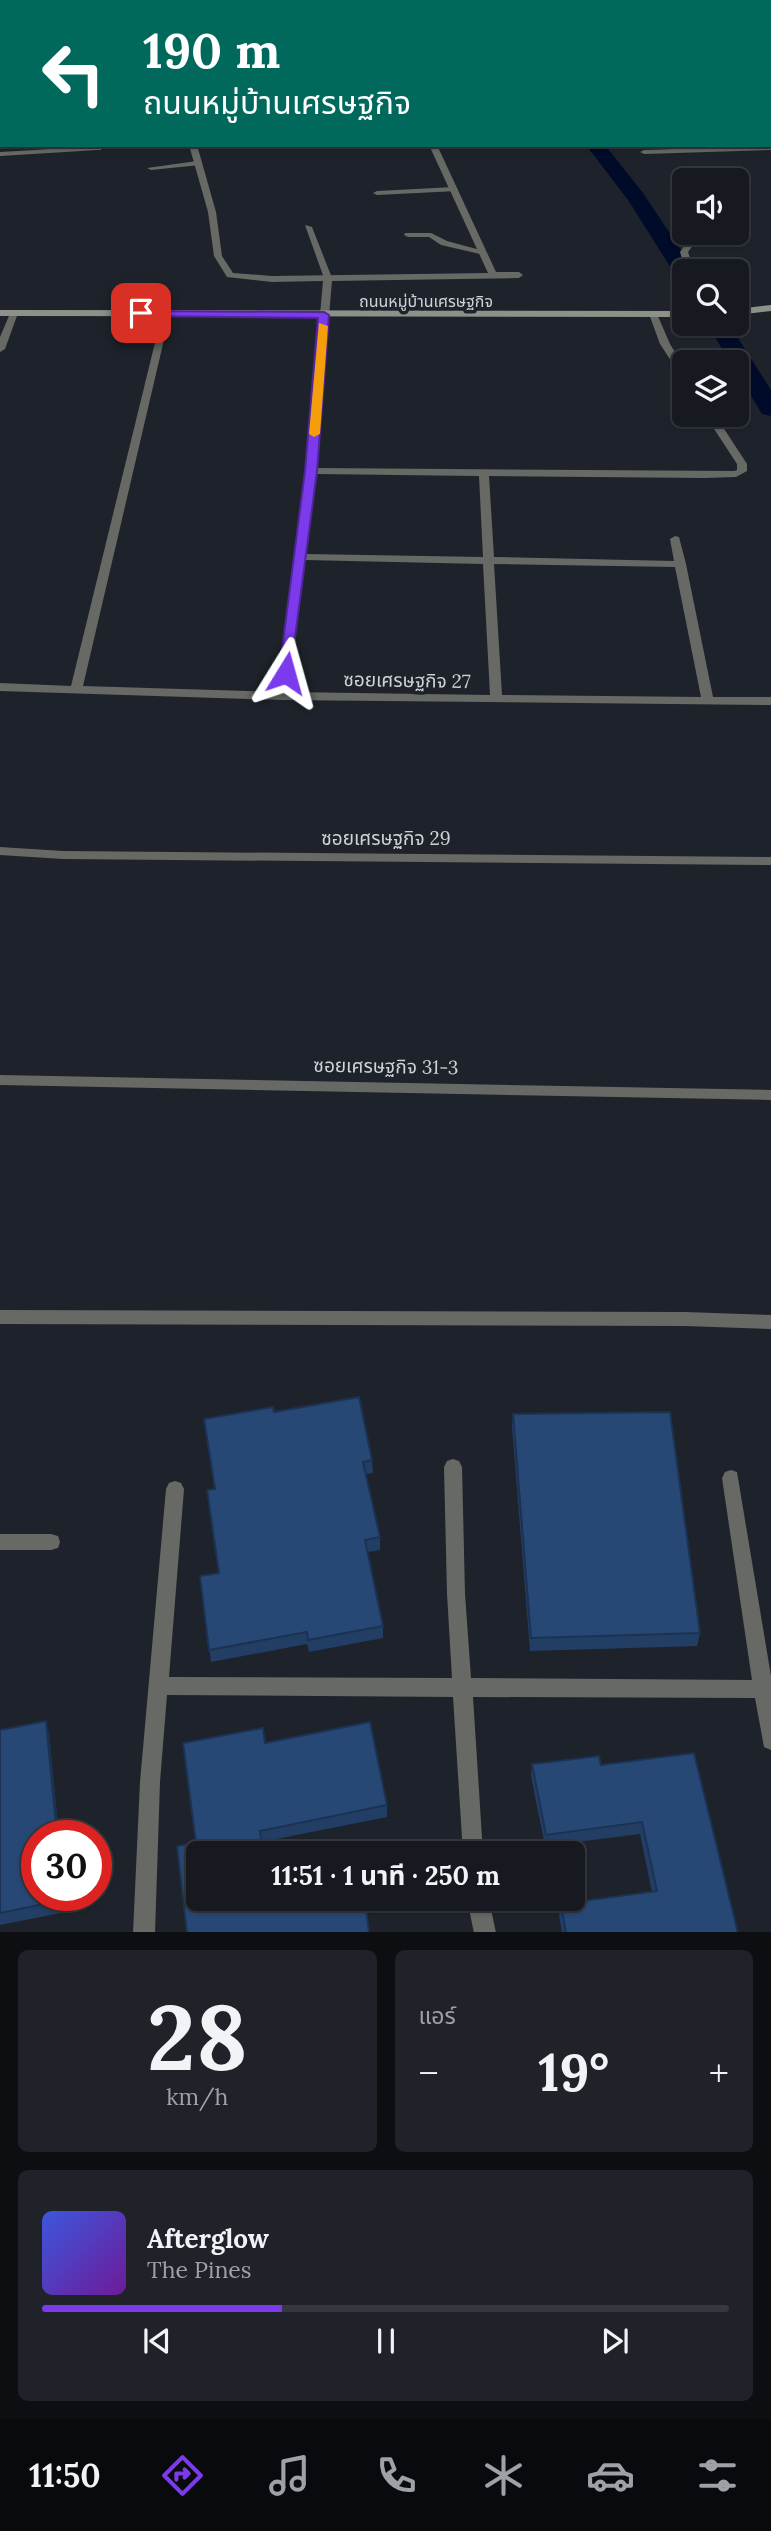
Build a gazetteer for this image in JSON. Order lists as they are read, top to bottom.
{
  "streets": {
    "street": [
      "ถนนหมู่บ้านเศรษฐกิจ",
      "ซอยเศรษฐกิจ 27",
      "ซอยเศรษฐกิจ 29",
      "ซอยเศรษฐกิจ 31-3"
    ]
  },
  "page": {
    "turn": ["190 m", "ถนนหมู่บ้านเศรษฐกิจ"],
    "limit": "30",
    "trip": "11:51 · 1 นาที · 250 m",
    "tile": [
      ["28", "km/h"],
      "แอร์"
    ],
    "heat": ["−", "19°", "+"],
    "song": ["Afterglow", "The Pines"],
    "tabs": "11:50"
  }
}
